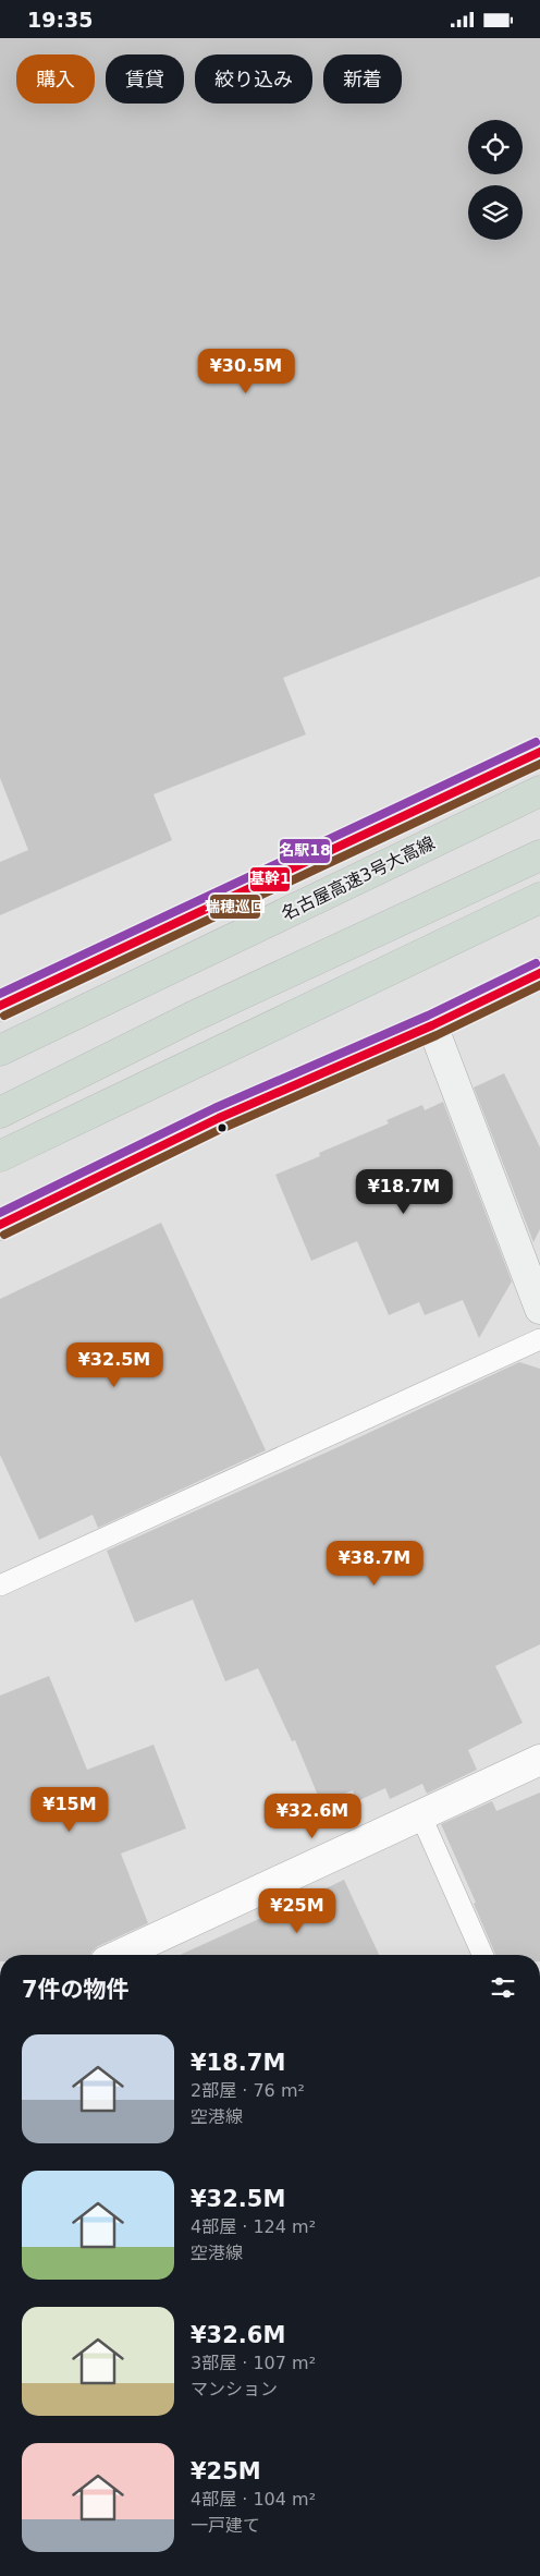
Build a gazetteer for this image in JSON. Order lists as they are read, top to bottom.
{
  "streets": {
    "highway": ["名古屋高速3号大高線"]
  },
  "lines": ["transit line 名駅18", "transit line 基幹1", "transit line 瑞穂巡回"],
  "page": {
    "status": "19:35",
    "chip": [
      "購入",
      "賃貸",
      "絞り込み",
      "新着"
    ],
    "price": [
      "¥30.5M",
      "¥18.7M",
      "¥32.5M",
      "¥38.7M",
      "¥15M",
      "¥32.6M",
      "¥25M"
    ],
    "heading": "7件の物件",
    "list": [
      {
        "name": "¥18.7M",
        "note": "2部屋 · 76 m² · 空港線"
      },
      {
        "name": "¥32.5M",
        "note": "4部屋 · 124 m² · 空港線"
      },
      {
        "name": "¥32.6M",
        "note": "3部屋 · 107 m² · マンション"
      },
      {
        "name": "¥25M",
        "note": "4部屋 · 104 m² · 一戸建て"
      }
    ]
  }
}
